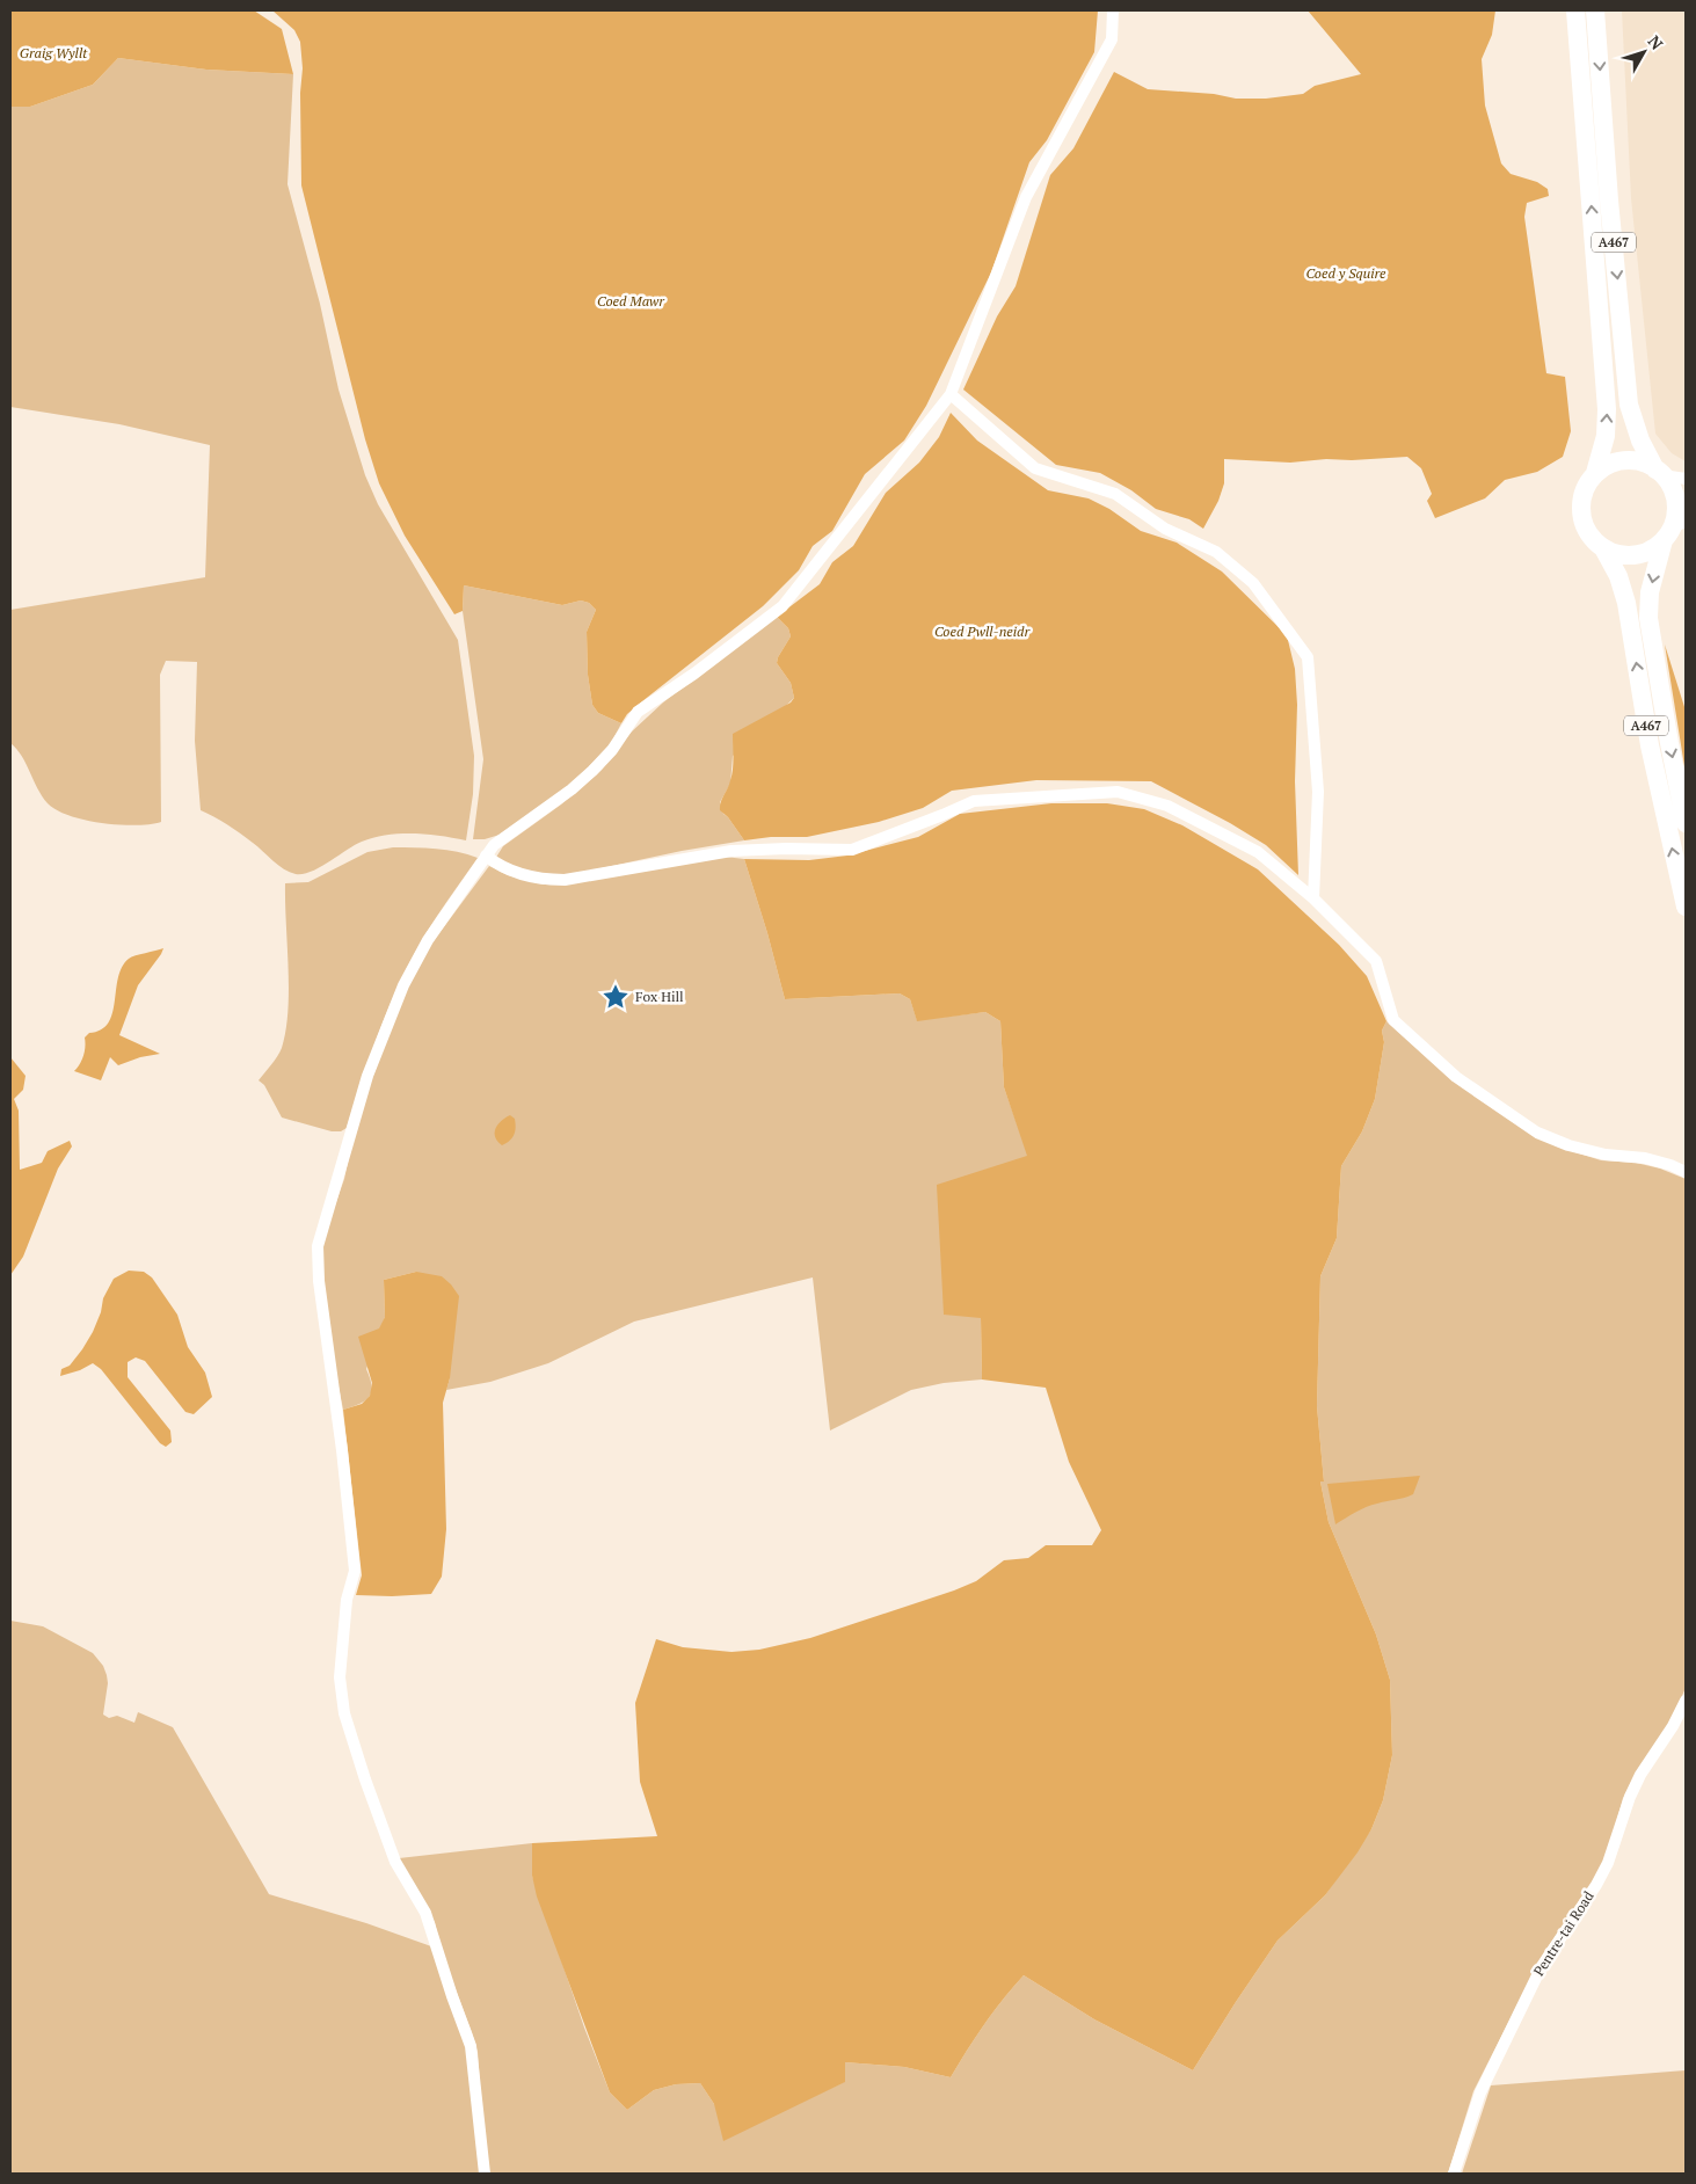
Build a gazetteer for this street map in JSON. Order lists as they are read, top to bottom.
{
  "streets": {
    "main road": ["A467"],
    "street": ["Pentre-tai Road"]
  },
  "parks": [
    "Graig Wyllt",
    "Coed y Squire",
    "Coed Mawr",
    "Coed Pwll-neidr"
  ],
  "places": {
    "place": ["Fox Hill"]
  },
  "north": "top right"
}
